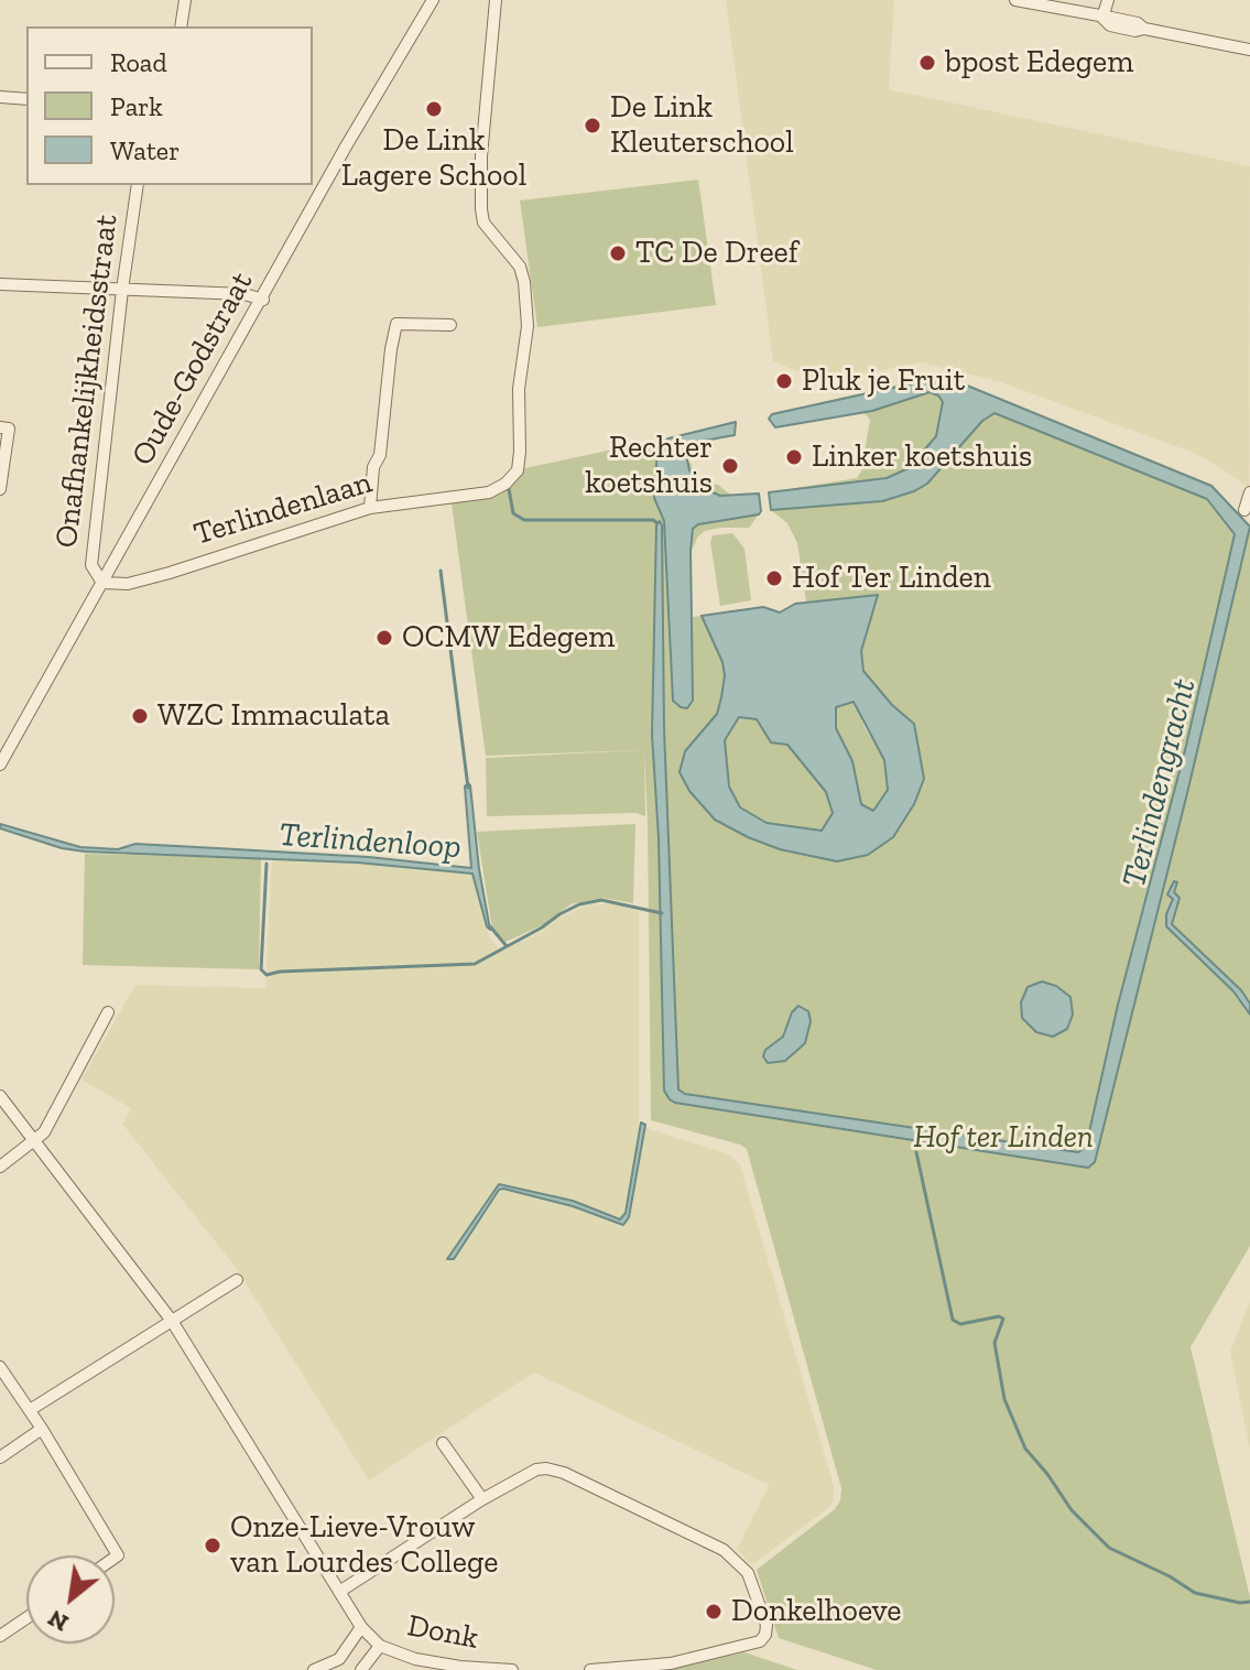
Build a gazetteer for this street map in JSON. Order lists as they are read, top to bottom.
{
  "streets": {
    "street": [
      "Oude-Godstraat",
      "Onafhankelijkheidsstraat",
      "Terlindenlaan",
      "Donk"
    ]
  },
  "crossings": [
    ["Oude-Godstraat", "Onafhankelijkheidsstraat"],
    ["Oude-Godstraat", "Terlindenlaan"],
    ["Onafhankelijkheidsstraat", "Terlindenlaan"]
  ],
  "water": ["Terlindengracht", "Terlindenloop"],
  "parks": ["Hof ter Linden"],
  "places": [
    "bpost Edegem",
    "De Link Lagere School",
    "De Link Kleuterschool",
    "TC De Dreef",
    "Pluk je Fruit",
    "Linker koetshuis",
    "Rechter koetshuis",
    "Hof Ter Linden",
    "OCMW Edegem",
    "WZC Immaculata",
    "Onze-Lieve-Vrouw van Lourdes College",
    "Donkelhoeve"
  ],
  "legend": ["Road", "Park", "Water"],
  "north": "bottom left"
}
